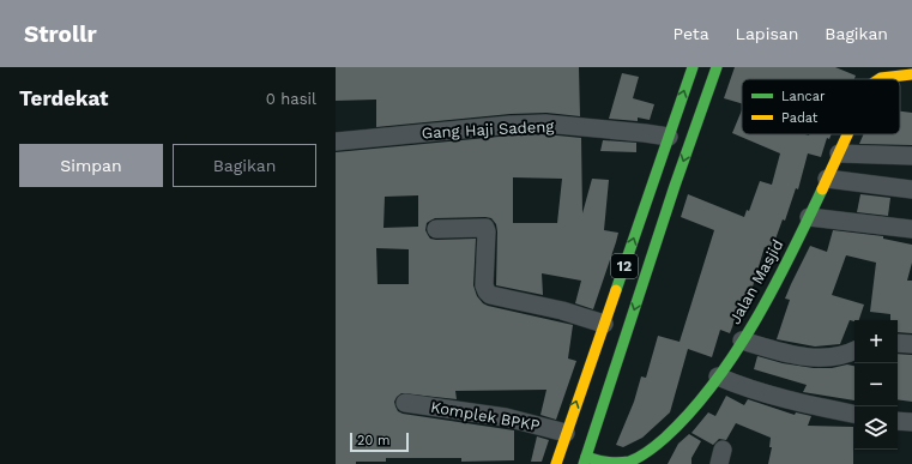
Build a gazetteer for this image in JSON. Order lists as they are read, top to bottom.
{
  "streets": {
    "main road": ["12", "Jalan Masjid"],
    "street": ["Gang Haji Sadeng", "Komplek BPKP"]
  },
  "crossings": [
    ["Gang Haji Sadeng", "12"],
    ["12", "Jalan Masjid"],
    ["12", "Komplek BPKP"]
  ],
  "legend": ["Lancar", "Padat"],
  "scale_bar": "20 m",
  "page": {
    "header": "Strollr",
    "nav": ["Peta", "Lapisan", "Bagikan"],
    "heading": ["Terdekat", "0 hasil"],
    "buttons": ["Simpan", "Bagikan"],
    "map_buttons": ["+", "−"],
    "scale": "20 m"
  }
}
